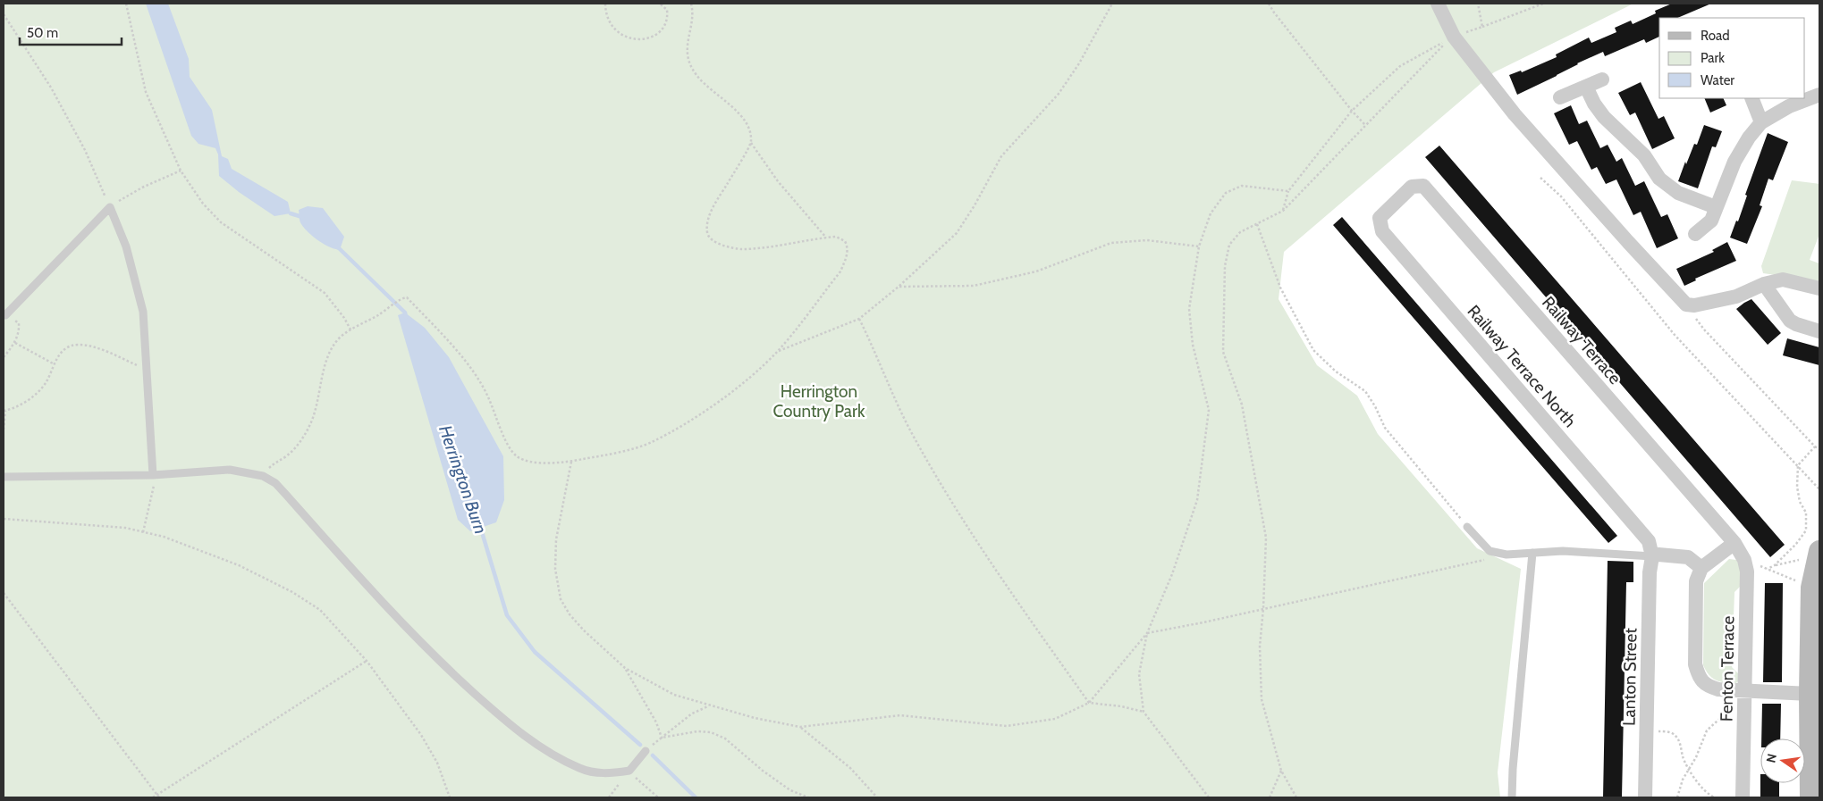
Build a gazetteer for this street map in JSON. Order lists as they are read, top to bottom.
{
  "streets": {
    "street": [
      "Railway Terrace",
      "Railway Terrace North",
      "Fenton Terrace",
      "Lanton Street"
    ]
  },
  "crossings": [
    ["Railway Terrace", "Railway Terrace North"],
    ["Railway Terrace", "Fenton Terrace"],
    ["Railway Terrace North", "Lanton Street"]
  ],
  "water": ["Herrington Burn"],
  "parks": ["Herrington Country Park"],
  "legend": ["Road", "Park", "Water"],
  "scale_bar": "50 m",
  "north": "left"
}
